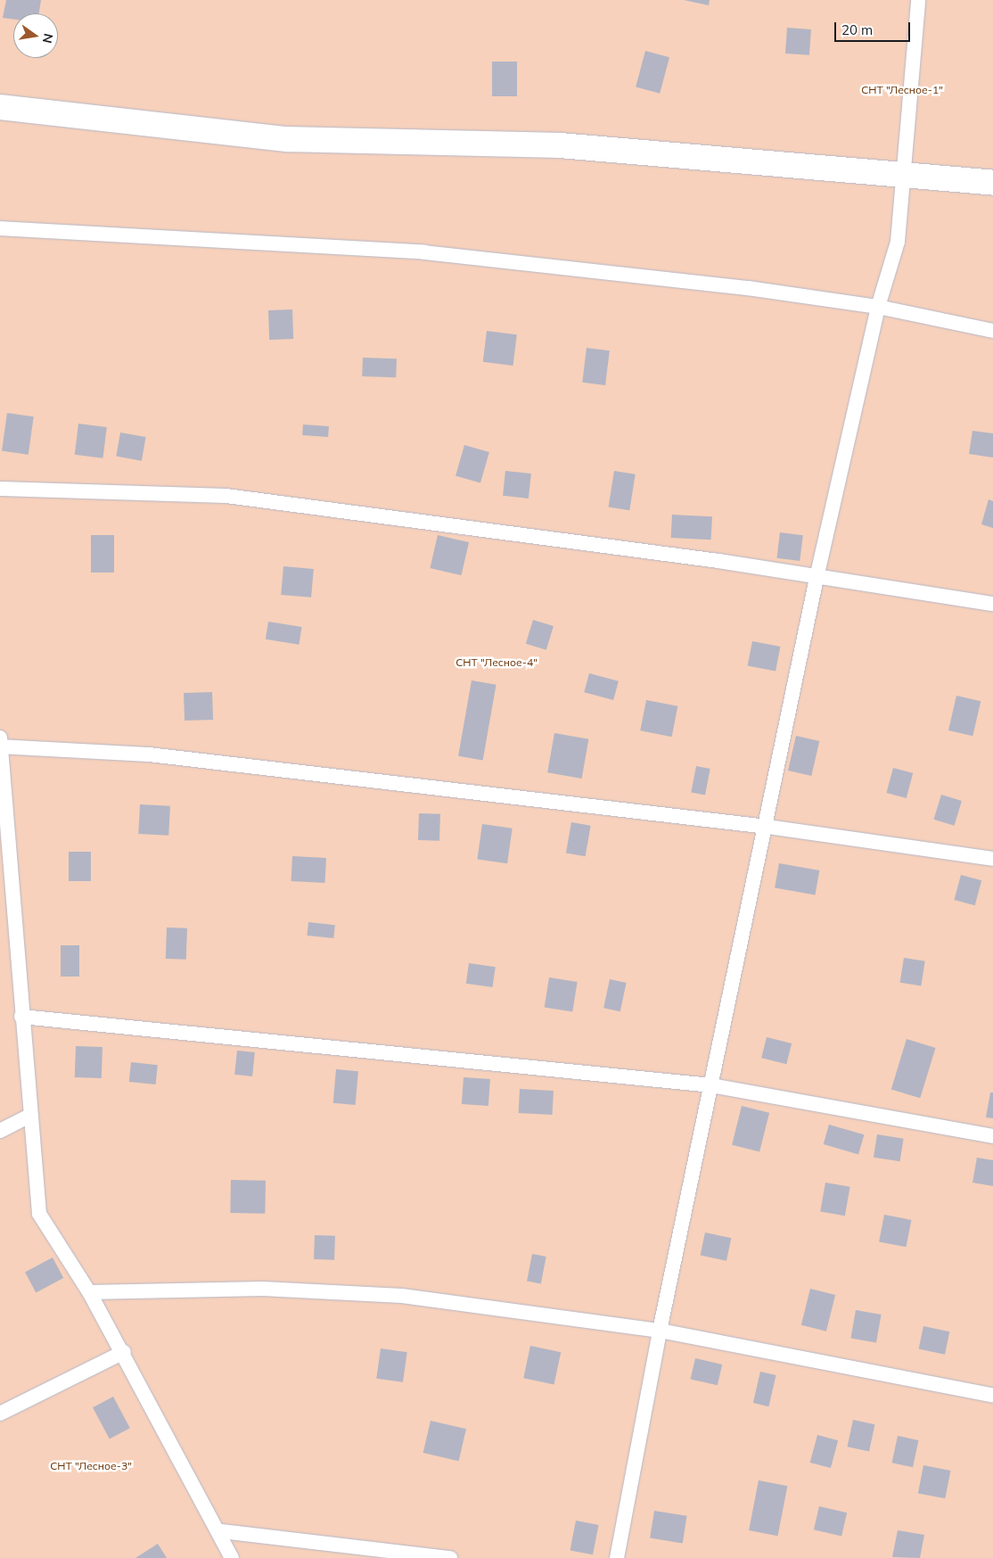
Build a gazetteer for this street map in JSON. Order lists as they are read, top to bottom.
{
  "parks": ["СНТ \"Лесное-1\"", "СНТ \"Лесное-4\"", "СНТ \"Лесное-3\""],
  "scale_bar": "20 m",
  "north": "right"
}
